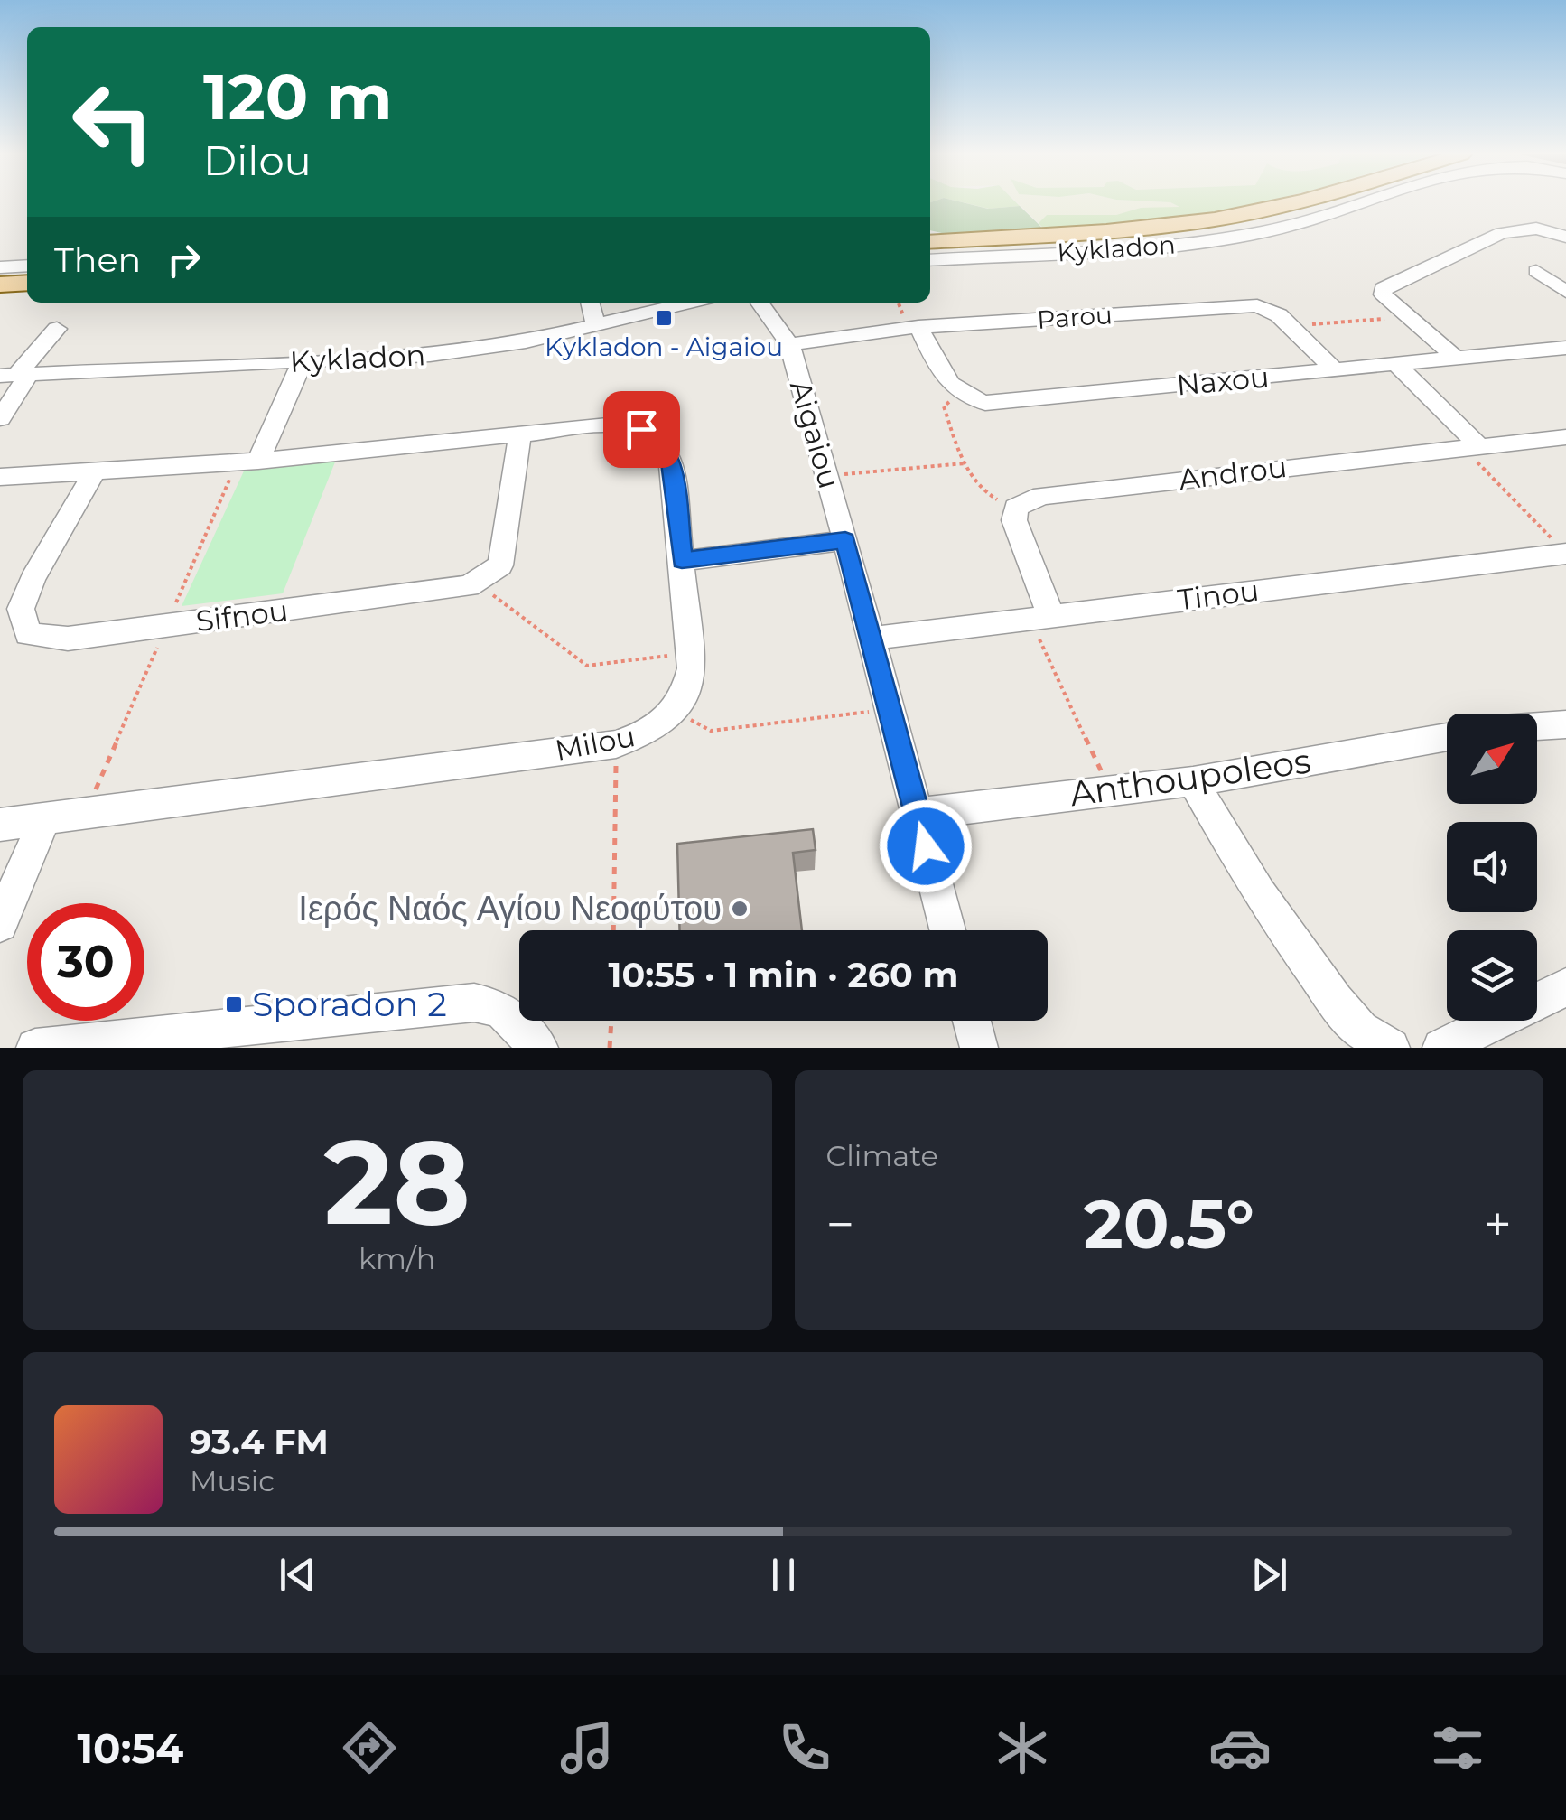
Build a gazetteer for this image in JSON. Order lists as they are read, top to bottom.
{
  "streets": {
    "street": [
      "Kykladon",
      "Parou",
      "Naxou",
      "Aigaiou",
      "Androu",
      "Tinou",
      "Sifnou",
      "Milou",
      "Anthoupoleos"
    ]
  },
  "crossings": [
    ["Parou", "Naxou"],
    ["Parou", "Aigaiou"],
    ["Aigaiou", "Tinou"],
    ["Aigaiou", "Anthoupoleos"]
  ],
  "places": {
    "transit": ["Kykladon - Aigaiou", "Sporadon 2"],
    "other": ["Ιερός Ναός Αγίου Νεοφύτου"]
  },
  "north": "top right",
  "page": {
    "turn": ["120 m", "Dilou"],
    "then": "Then",
    "limit": "30",
    "trip": "10:55 · 1 min · 260 m",
    "tile": [
      ["28", "km/h"],
      "Climate"
    ],
    "heat": ["−", "20.5°", "+"],
    "song": ["93.4 FM", "Music"],
    "tabs": "10:54"
  }
}
